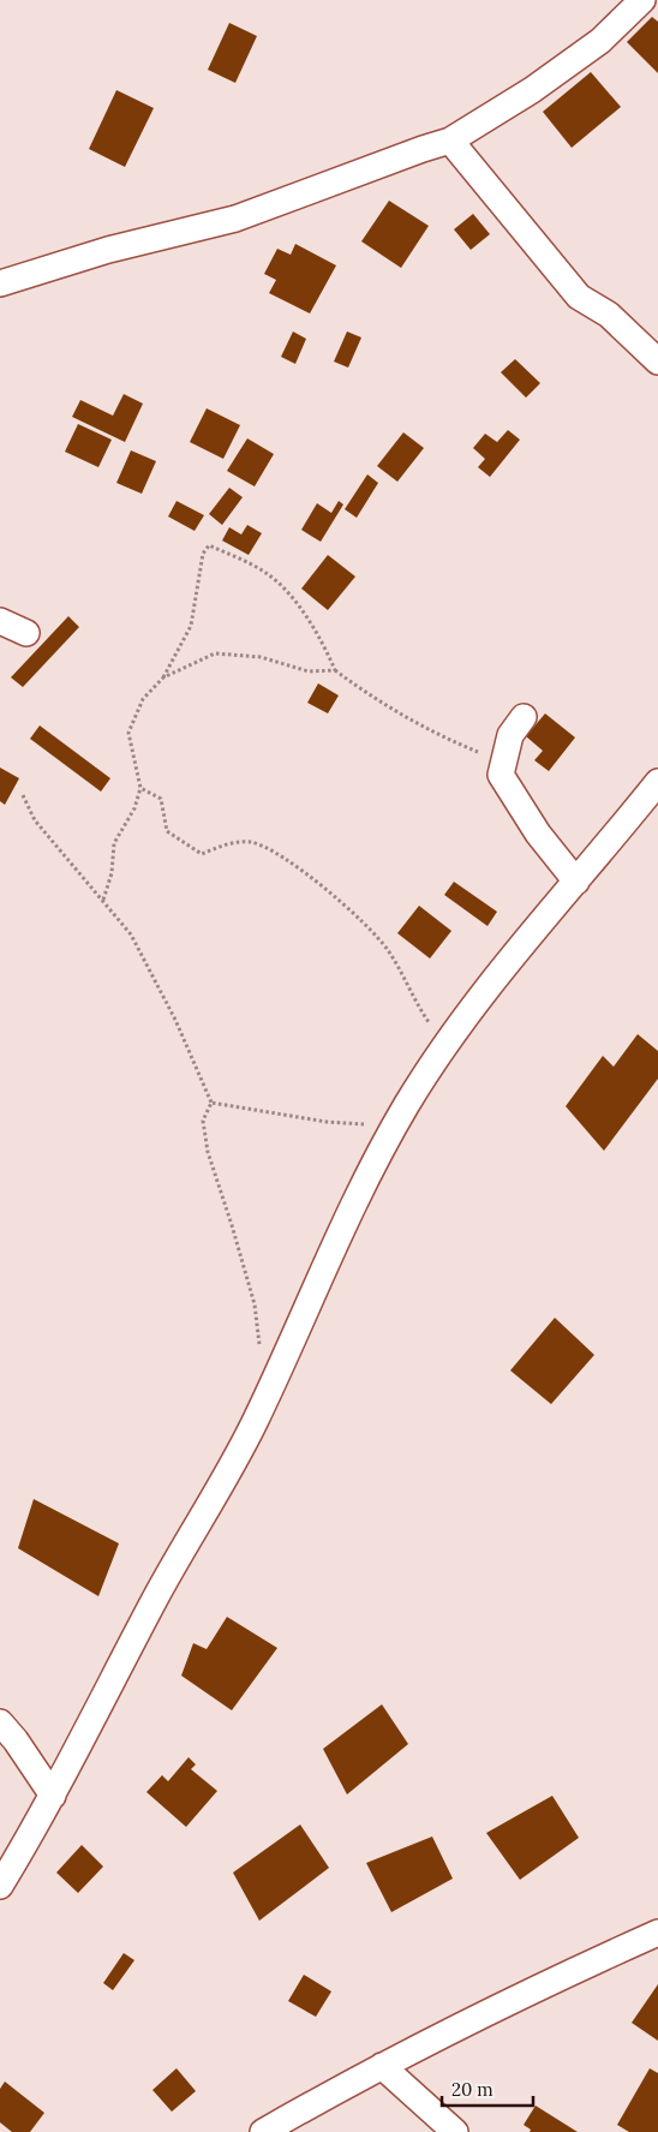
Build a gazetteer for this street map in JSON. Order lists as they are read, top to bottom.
{
  "scale_bar": "20 m"
}
